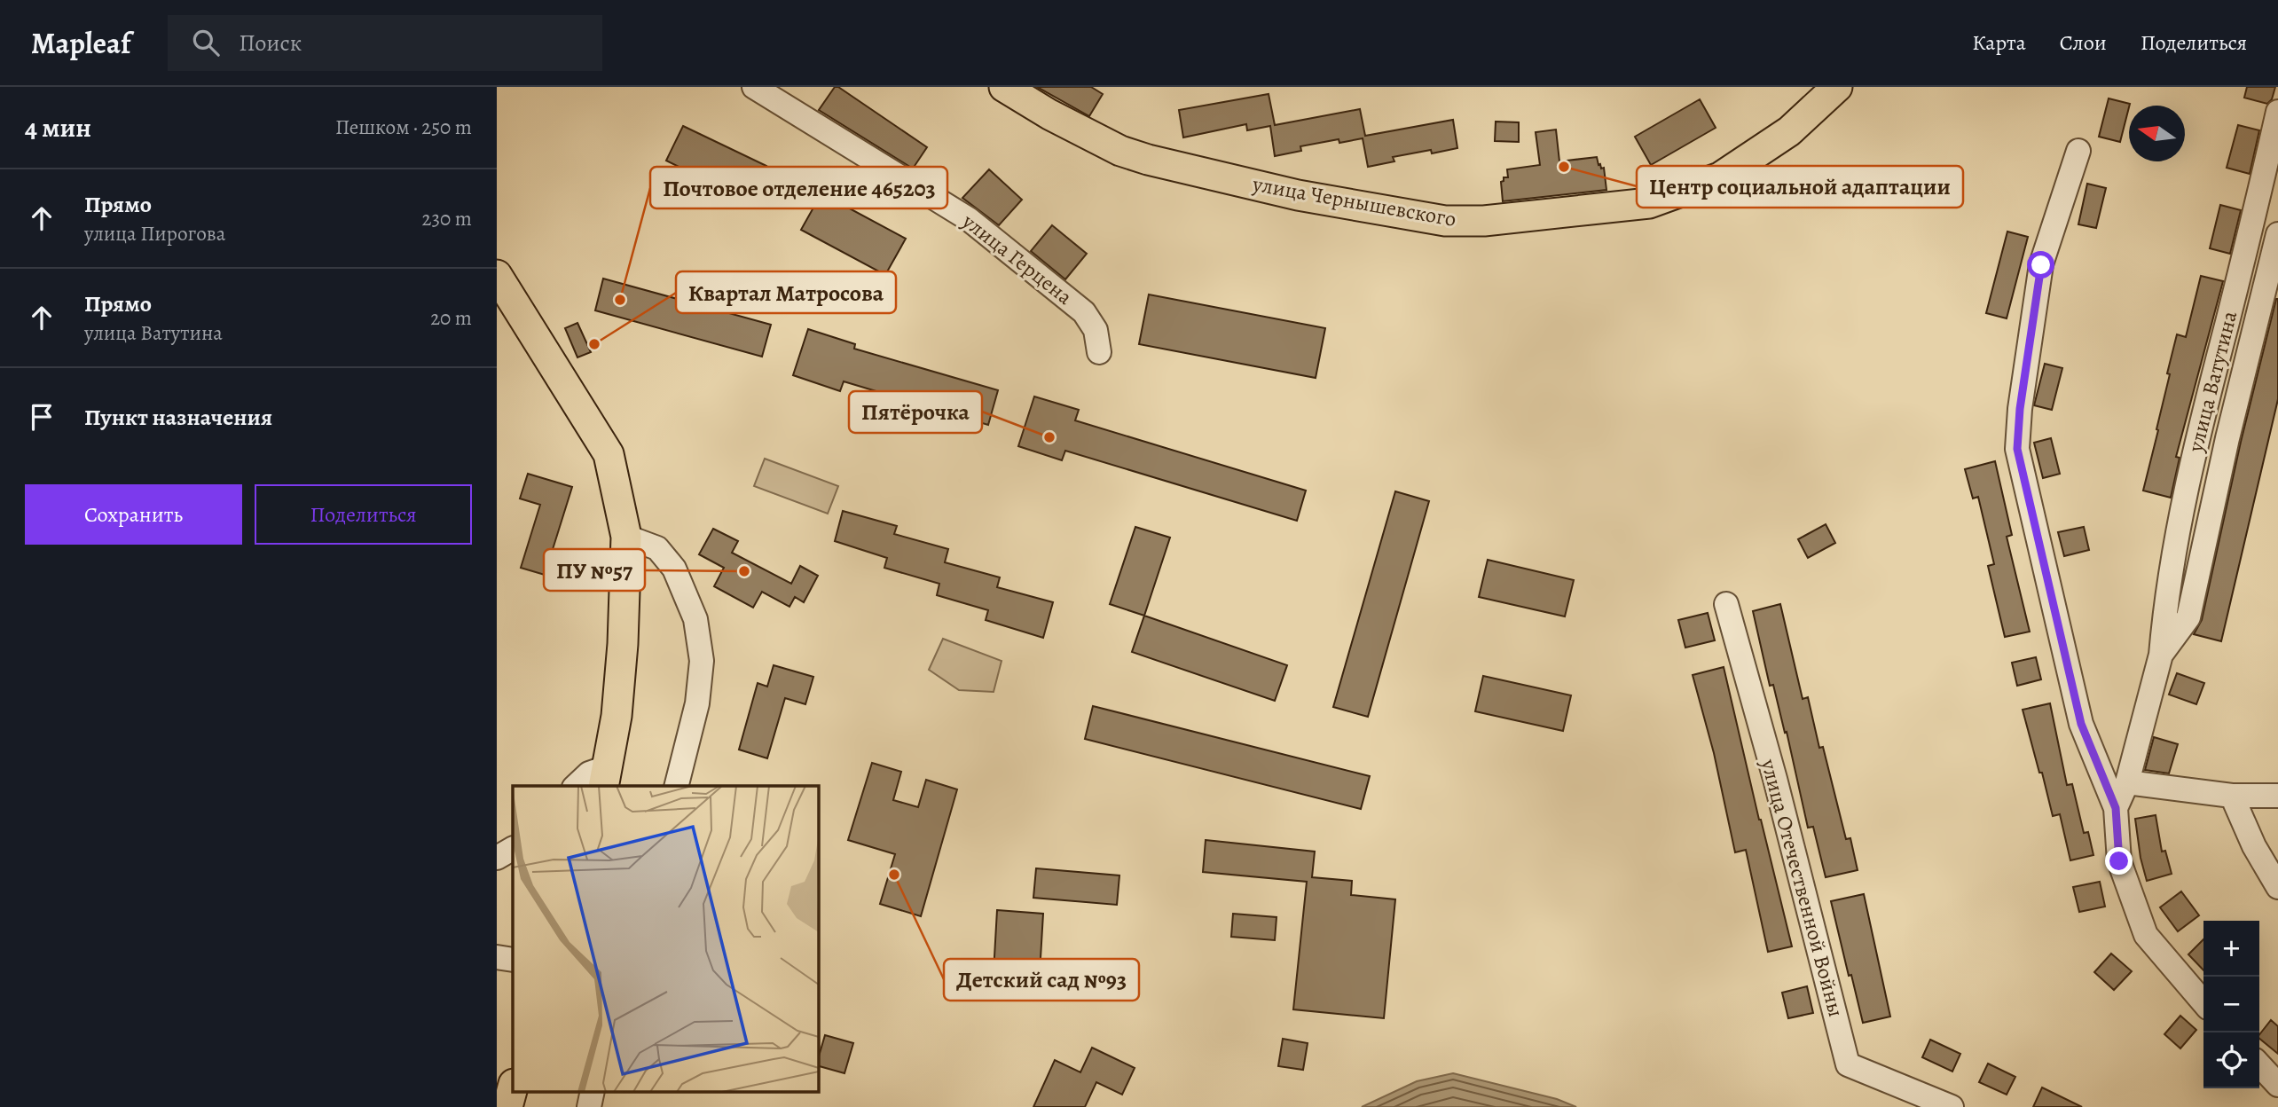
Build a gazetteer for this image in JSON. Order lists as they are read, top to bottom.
{
  "streets": {
    "main road": ["улица Чернышевского"],
    "street": ["улица Герцена", "улица Ватутина", "улица Отечественной Войны"]
  },
  "places": [
    "Центр социальной адаптации",
    "Почтовое отделение 465203",
    "Квартал Матросова",
    "Пятёрочка",
    "ПУ №57",
    "Детский сад №93"
  ],
  "north": "left",
  "page": {
    "header": "Mapleaf",
    "search": "Поиск",
    "nav": ["Карта", "Слои", "Поделиться"],
    "heading": ["4 мин", "Пешком · 250 m"],
    "list": [
      ["Прямо", "улица Пирогова", "230 m"],
      ["Прямо", "улица Ватутина", "20 m"],
      "Пункт назначения"
    ],
    "buttons": ["Сохранить", "Поделиться"],
    "map_buttons": ["+", "−"]
  }
}
